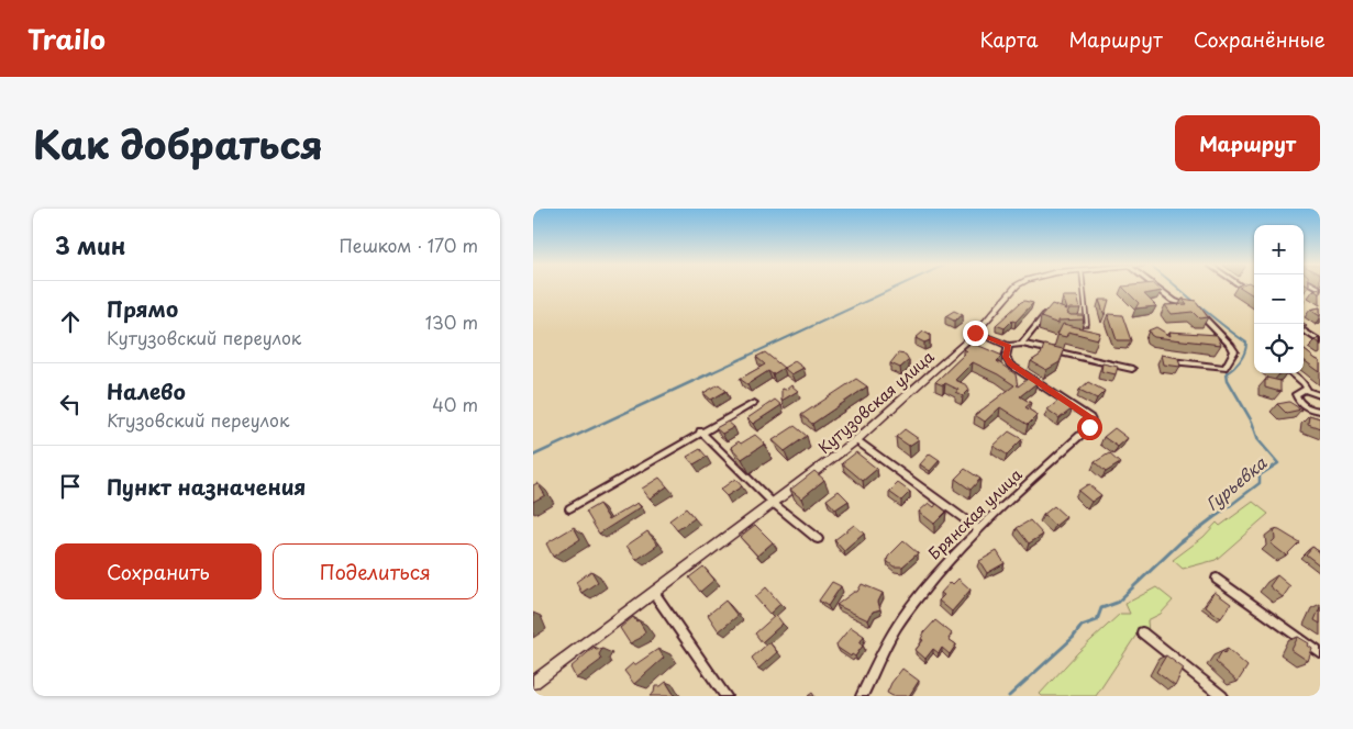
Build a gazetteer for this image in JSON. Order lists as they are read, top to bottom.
{
  "streets": {
    "street": ["Кутузовская улица", "Брянская улица"]
  },
  "water": ["Гурьевка"],
  "page": {
    "header": "Trailo",
    "nav": ["Карта", "Маршрут", "Сохранённые"],
    "title": "Как добраться",
    "buttons": [
      "Маршрут",
      ["Сохранить", "Поделиться"]
    ],
    "heading": ["3 мин", "Пешком · 170 m"],
    "map_buttons": ["+", "−"],
    "list": [
      ["Прямо", "Кутузовский переулок", "130 m"],
      ["Налево", "Ктузовский переулок", "40 m"],
      "Пункт назначения"
    ]
  }
}
